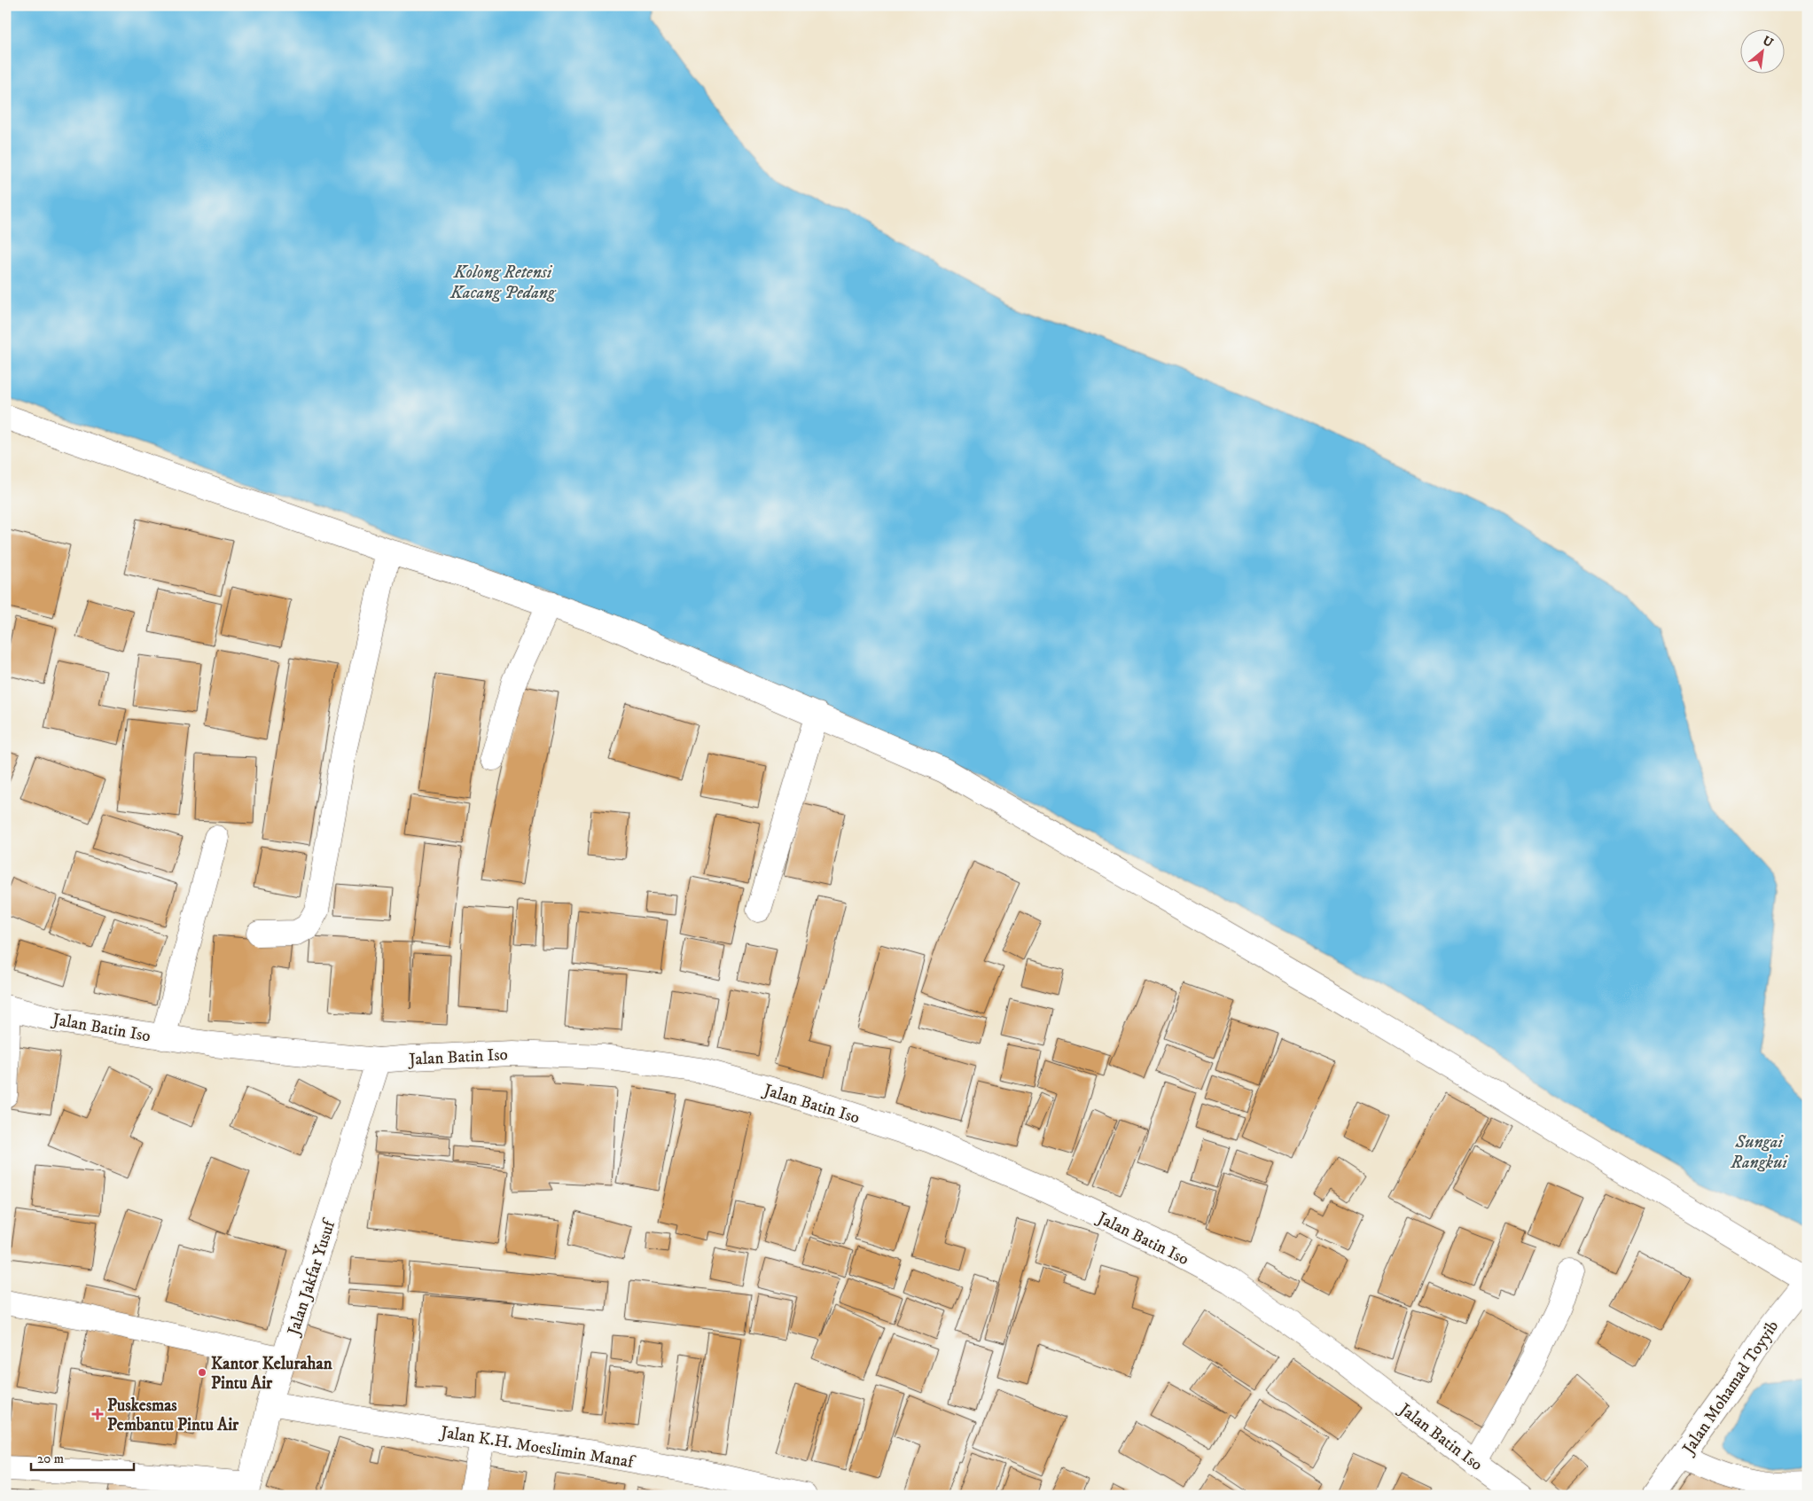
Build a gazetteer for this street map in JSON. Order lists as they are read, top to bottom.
{
  "streets": {
    "street": [
      "Jalan Batin Iso",
      "Jalan Jakfar Yusuf",
      "Jalan Mohamad Toyyib",
      "Jalan K.H. Moeslimin Manaf"
    ]
  },
  "crossings": [
    ["Jalan Batin Iso", "Jalan Jakfar Yusuf"],
    ["Jalan Jakfar Yusuf", "Jalan K.H. Moeslimin Manaf"]
  ],
  "water": ["Kolong Retensi Kacang Pedang", "Sungai Rangkui"],
  "places": {
    "other": ["Kantor Kelurahan Pintu Air"],
    "health": ["Puskesmas Pembantu Pintu Air"]
  },
  "scale_bar": "20 m",
  "north": "top right"
}
